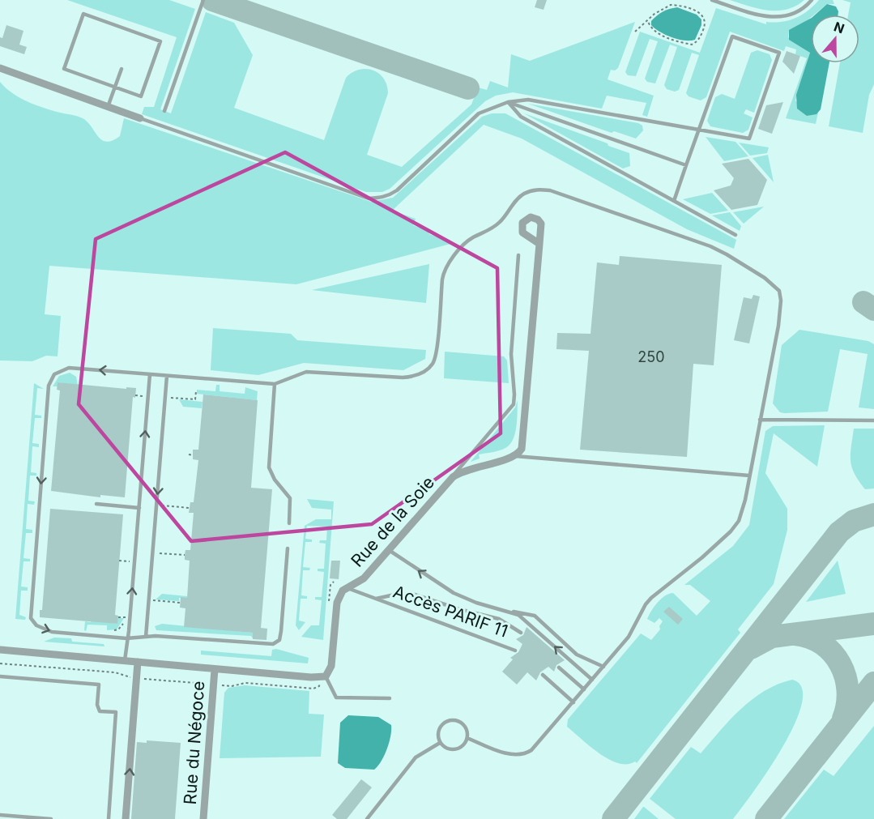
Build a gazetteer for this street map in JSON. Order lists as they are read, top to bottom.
{
  "streets": {
    "street": ["Rue de la Soie", "Rue du Négoce"],
    "lane": ["Accès PARIF 11"]
  },
  "crossings": [
    ["Rue de la Soie", "Accès PARIF 11"]
  ],
  "house_numbers": ["250"],
  "north": "top"
}
